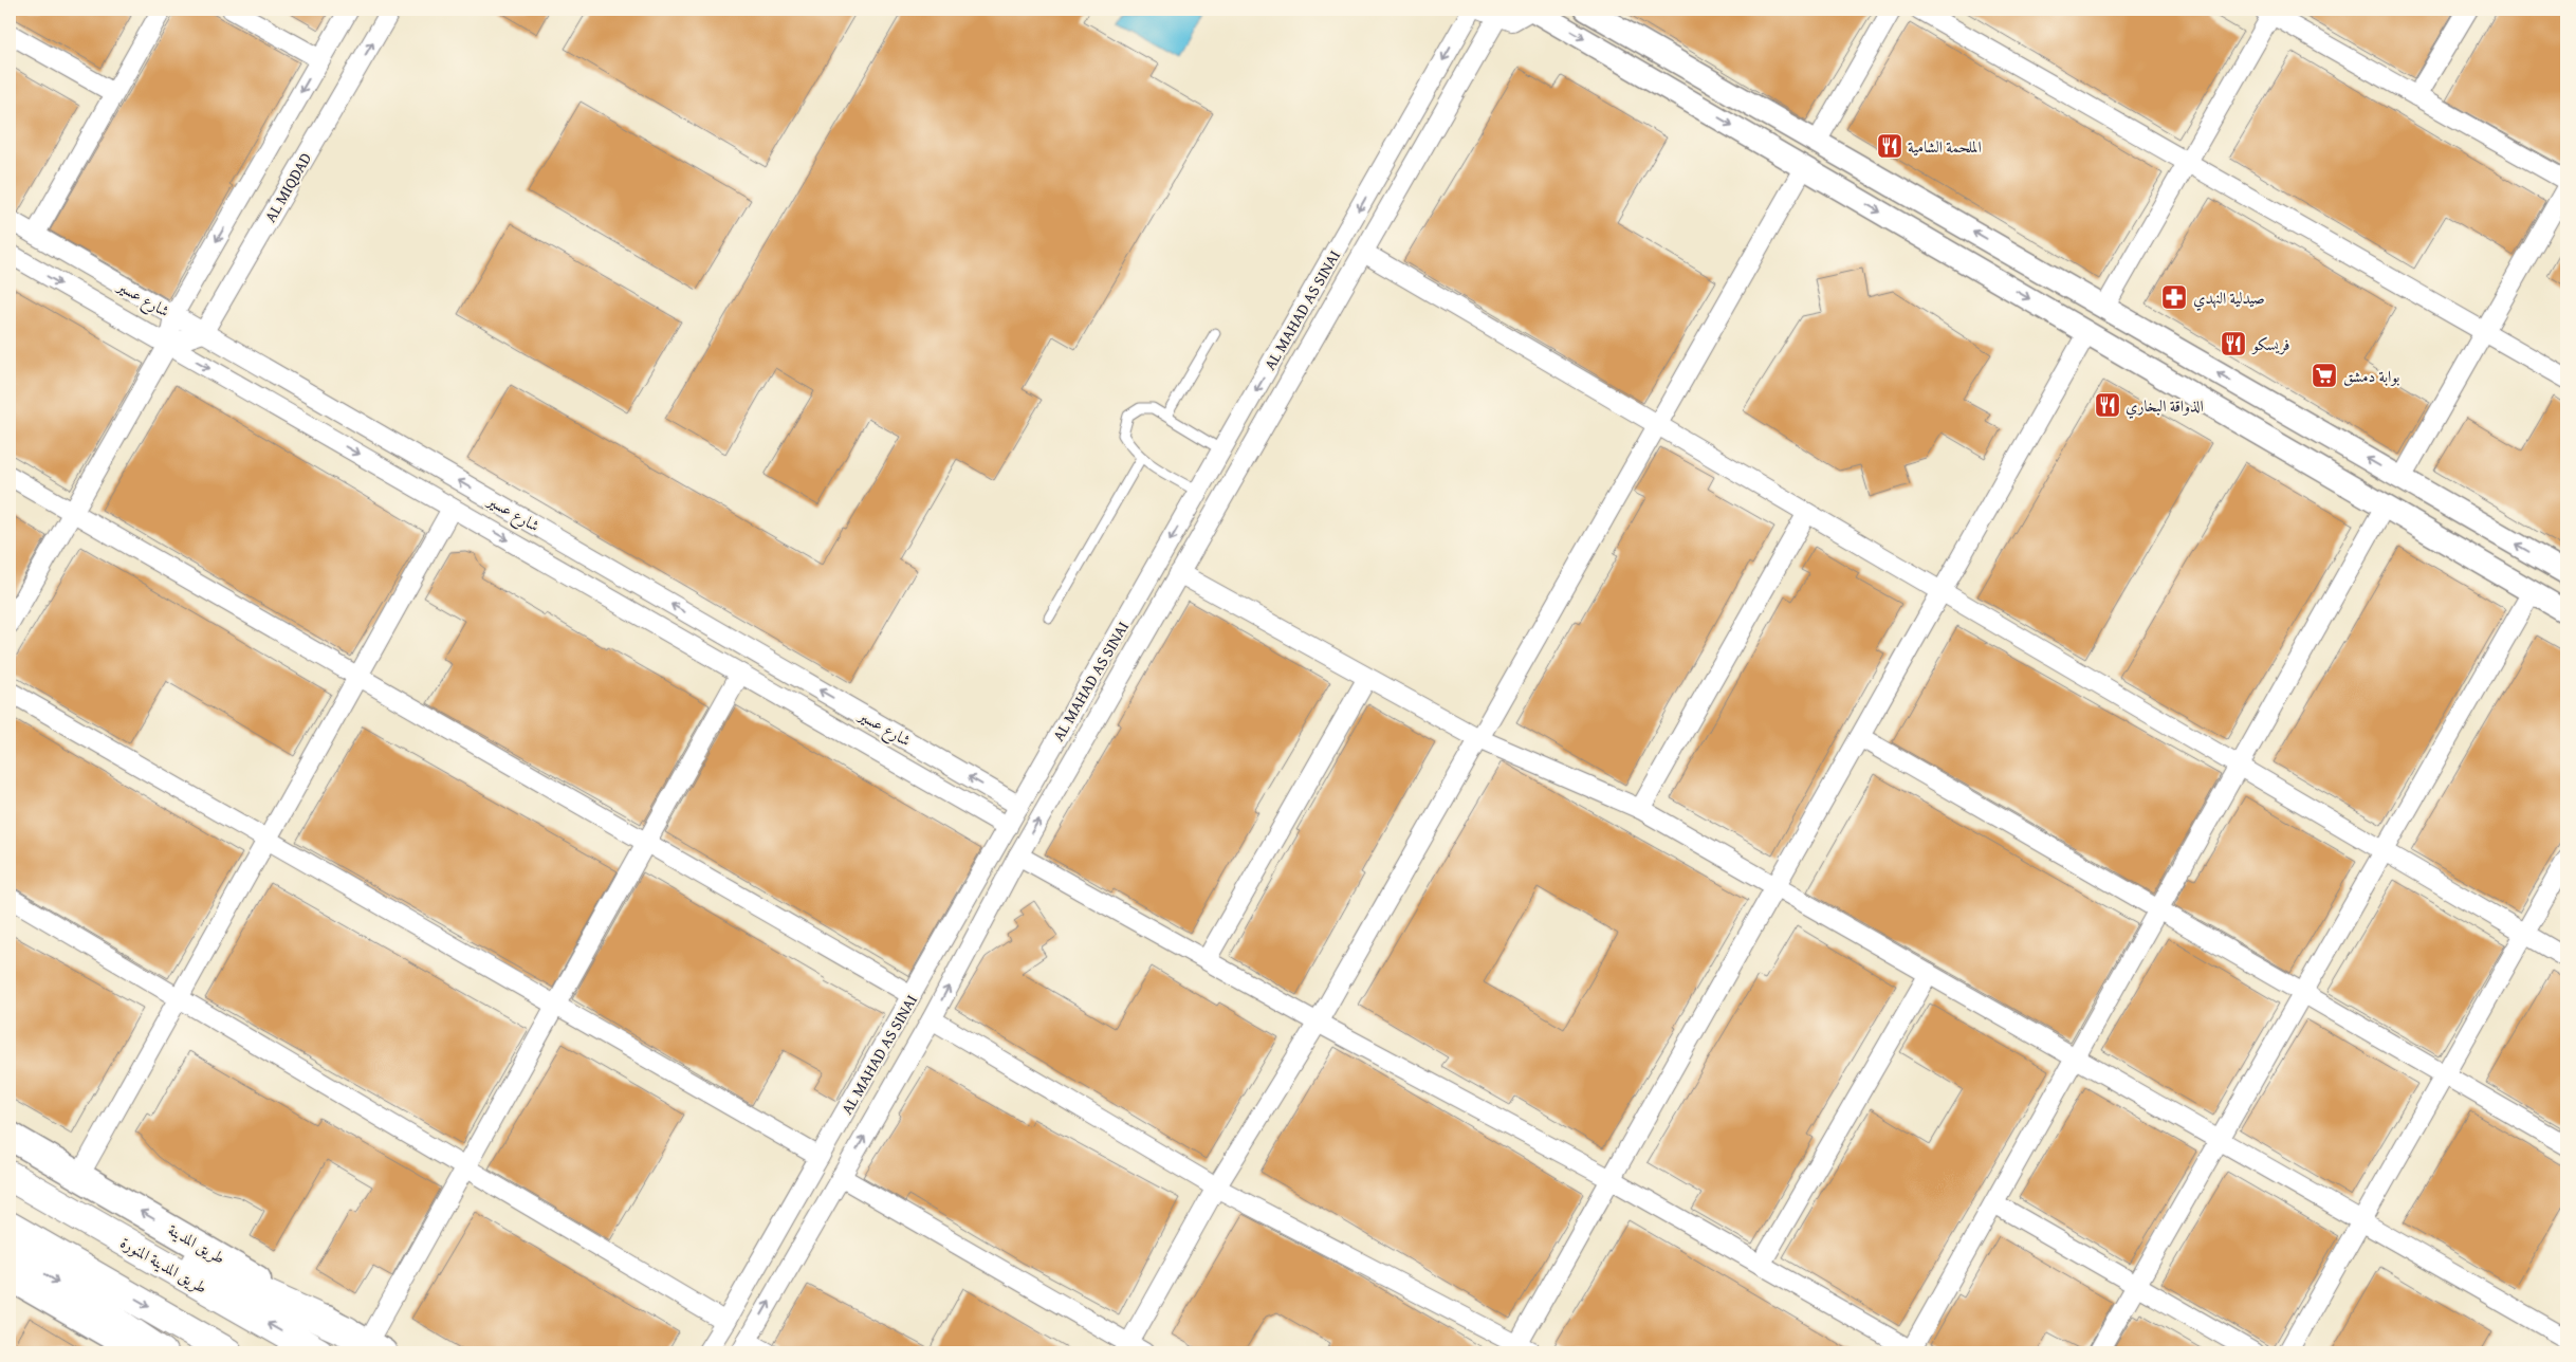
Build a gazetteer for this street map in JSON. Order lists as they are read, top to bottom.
{
  "streets": {
    "highway": ["طريق المدينة المنورة"],
    "main road": ["طريق المدينة"],
    "street": ["AL MIQDAD", "شارع عسير", "AL MAHAD AS SINAI"]
  },
  "crossings": [
    ["AL MIQDAD", "شارع عسير"],
    ["شارع عسير", "AL MAHAD AS SINAI"]
  ],
  "places": {
    "restaurant": ["الملحمة الشامية", "فريسكو", "الذواقة البخاري"],
    "pharmacy": ["صيدلية النهدي"],
    "supermarket": ["بوابة دمشق"]
  }
}
